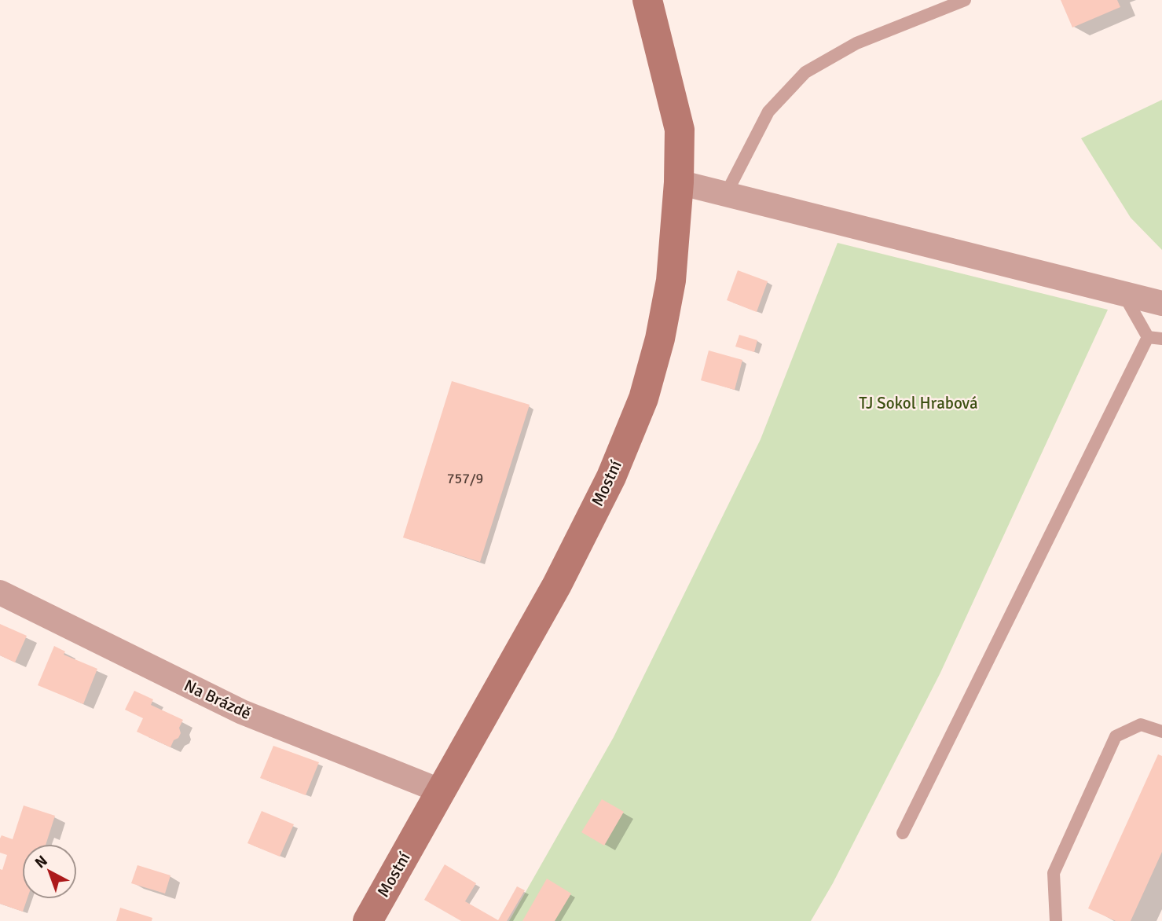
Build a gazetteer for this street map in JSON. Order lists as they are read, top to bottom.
{
  "streets": {
    "main road": ["Mostní"],
    "street": ["Na Brázdě"]
  },
  "crossings": [
    ["Mostní", "Na Brázdě"]
  ],
  "parks": ["TJ Sokol Hrabová"],
  "house_numbers": ["757/9"],
  "north": "top left"
}
